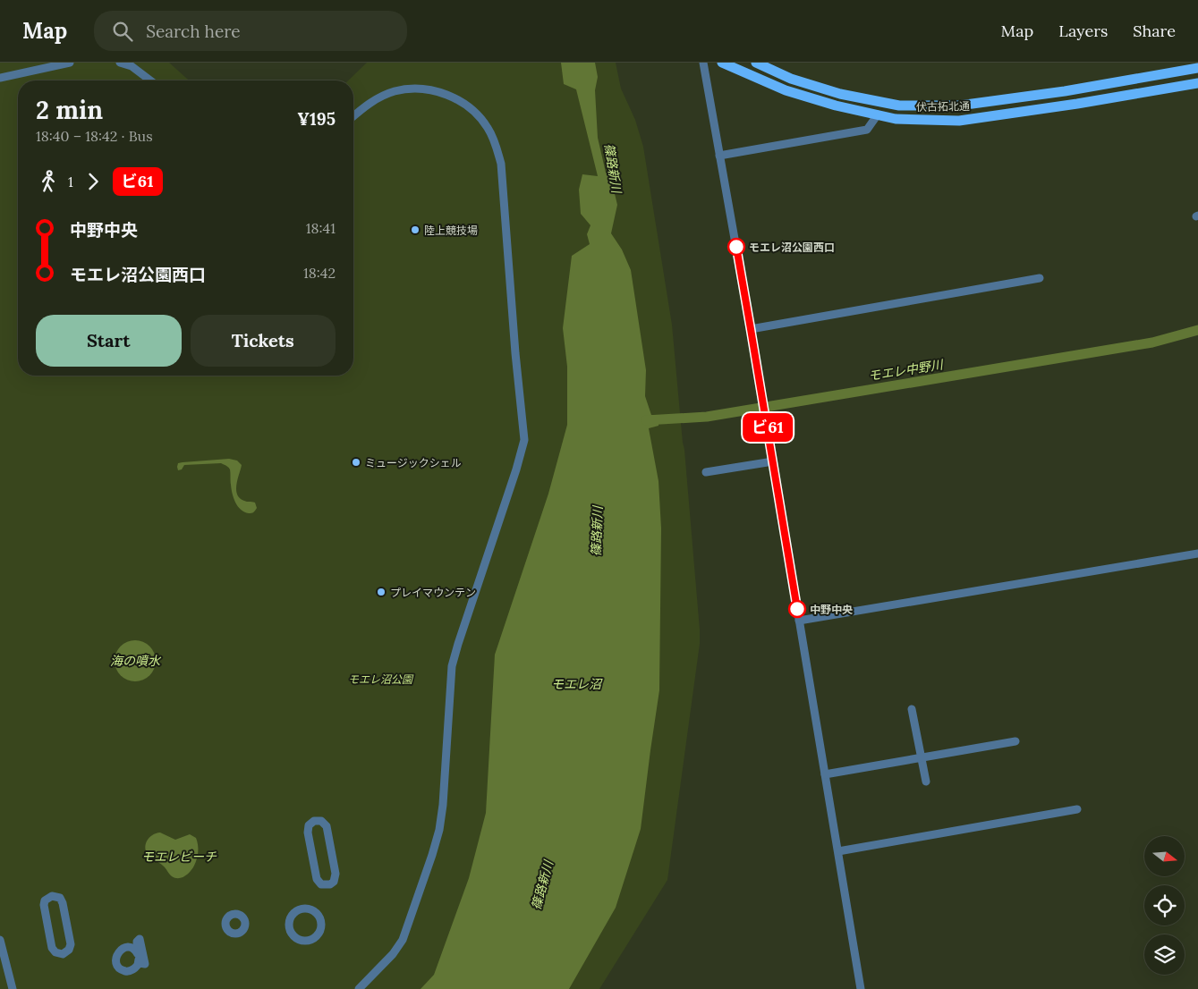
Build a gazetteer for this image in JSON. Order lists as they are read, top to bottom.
{
  "streets": {
    "main road": ["伏古拓北通"]
  },
  "water": [
    "篠路新川",
    "モエレ中野川",
    "海の噴水",
    "モエレ沼",
    "モエレビーチ"
  ],
  "parks": ["モエレ沼公園"],
  "places": [
    "陸上競技場",
    "モエレ沼公園西口",
    "ミュージックシェル",
    "プレイマウンテン",
    "中野中央"
  ],
  "lines": ["bus line ビ61"],
  "north": "right",
  "page": {
    "header": "Map",
    "search": "Search here",
    "nav": ["Map", "Layers", "Share"],
    "on_map": "ビ61",
    "heading": ["2 min", "18:40 – 18:42 · Bus", "¥195"],
    "legs": ["1", "ビ61"],
    "list": [
      {
        "name": "中野中央",
        "value": "18:41"
      },
      {
        "name": "モエレ沼公園西口",
        "value": "18:42"
      }
    ],
    "buttons": ["Start", "Tickets"]
  }
}
